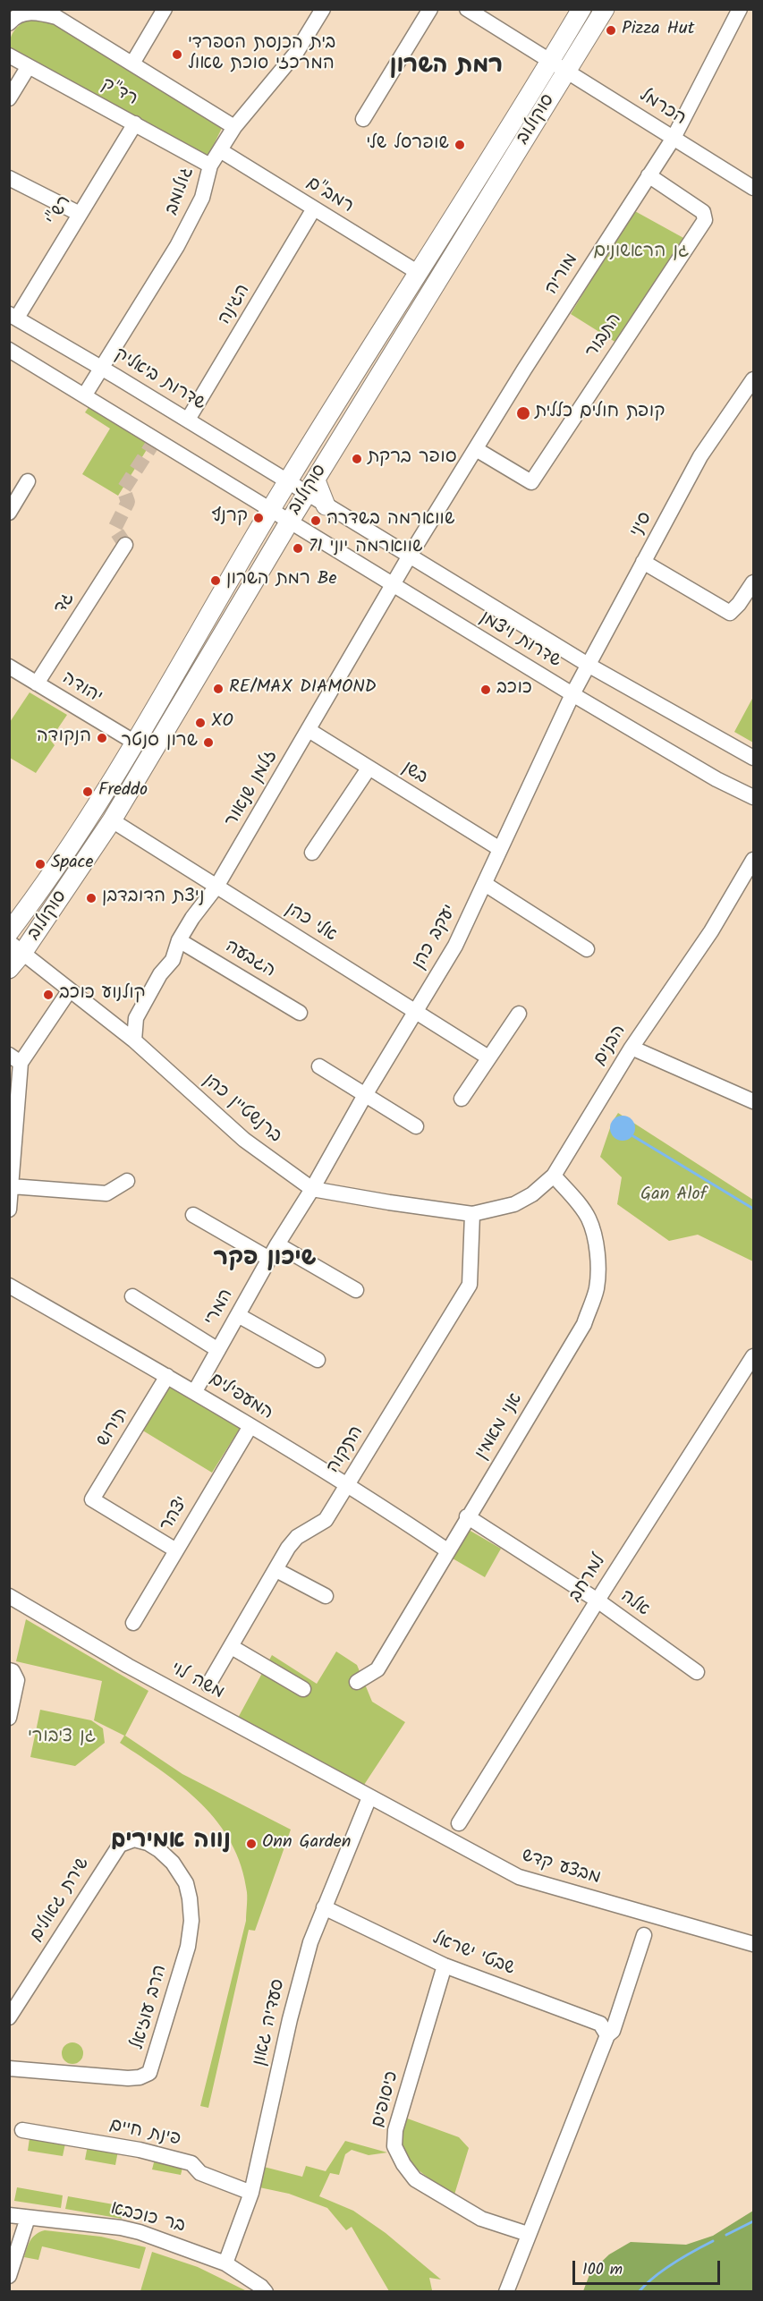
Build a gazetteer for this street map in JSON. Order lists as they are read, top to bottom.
{
  "streets": {
    "main road": ["סוקולוב"],
    "street": [
      "רד\"ק",
      "הכרמל",
      "גולומב",
      "רמב\"ם",
      "רש\"י",
      "מוריה",
      "הגינה",
      "התבור",
      "שדרות ביאליק",
      "סיני",
      "גד",
      "שדרות ויצמן",
      "יהודה",
      "בשן",
      "זלמן שנאור",
      "אלי כהן",
      "יעקב כהן",
      "הגבעה",
      "הבנים",
      "ברנשטיין כהן",
      "המרי",
      "המעפילים",
      "אני מאמין",
      "תירוש",
      "התקוה",
      "יצהר",
      "למרחב",
      "אלה",
      "משה לוי",
      "מבצע קדש",
      "שירת גאולים",
      "שבטי ישראל",
      "הרב עוזיאל",
      "סעדיה גאון",
      "כיסופים",
      "פינת חיים",
      "בר כוכבא"
    ]
  },
  "crossings": [
    ["רד\"ק", "גולומב"],
    ["רד\"ק", "רש\"י"],
    ["הכרמל", "סוקולוב"],
    ["הכרמל", "מוריה"],
    ["סוקולוב", "רמב\"ם"],
    ["סוקולוב", "שדרות ביאליק"],
    ["סוקולוב", "שדרות ויצמן"],
    ["סוקולוב", "יהודה"],
    ["סוקולוב", "אלי כהן"],
    ["סוקולוב", "ברנשטיין כהן"],
    ["גולומב", "רמב\"ם"],
    ["גולומב", "שדרות ביאליק"],
    ["רמב\"ם", "הגינה"],
    ["רש\"י", "שדרות ביאליק"],
    ["מוריה", "התבור"],
    ["מוריה", "שדרות ויצמן"],
    ["מוריה", "זלמן שנאור"],
    ["הגינה", "שדרות ביאליק"],
    ["סיני", "שדרות ויצמן"],
    ["סיני", "יעקב כהן"],
    ["גד", "יהודה"],
    ["שדרות ויצמן", "זלמן שנאור"],
    ["שדרות ויצמן", "יעקב כהן"],
    ["בשן", "זלמן שנאור"],
    ["בשן", "יעקב כהן"],
    ["זלמן שנאור", "אלי כהן"],
    ["זלמן שנאור", "הגבעה"],
    ["זלמן שנאור", "ברנשטיין כהן"],
    ["אלי כהן", "יעקב כהן"],
    ["יעקב כהן", "ברנשטיין כהן"],
    ["יעקב כהן", "המרי"],
    ["הבנים", "ברנשטיין כהן"],
    ["הבנים", "אני מאמין"],
    ["הבנים", "התקוה"],
    ["ברנשטיין כהן", "המרי"],
    ["ברנשטיין כהן", "התקוה"],
    ["המרי", "המעפילים"],
    ["המעפילים", "אני מאמין"],
    ["המעפילים", "תירוש"],
    ["המעפילים", "התקוה"],
    ["המעפילים", "יצהר"],
    ["אני מאמין", "אלה"],
    ["תירוש", "יצהר"],
    ["למרחב", "אלה"],
    ["משה לוי", "מבצע קדש"],
    ["משה לוי", "סעדיה גאון"],
    ["מבצע קדש", "סעדיה גאון"],
    ["שירת גאולים", "הרב עוזיאל"],
    ["שבטי ישראל", "סעדיה גאון"],
    ["שבטי ישראל", "כיסופים"],
    ["סעדיה גאון", "פינת חיים"],
    ["סעדיה גאון", "בר כוכבא"]
  ],
  "districts": ["רמת השרון", "שיכון פקר", "נווה אמירים"],
  "parks": ["גן הראשונים", "Gan Alof", "גן ציבורי"],
  "places": [
    "Pizza Hut",
    "בית הכנסת הספרדי המרכזי סוכת שאול",
    "שופרסל שלי",
    "קופת חולים כללית",
    "סופר ברקת",
    "קרנף",
    "שווארמה בשדרה",
    "שווארמה יוני 71",
    "רמת השרון Be",
    "RE/MAX DIAMOND",
    "כוכב",
    "XO",
    "הנקודה",
    "שרון סנטר",
    "Freddo",
    "Space",
    "ניצת הדובדבן",
    "קולנוע כוכב",
    "Onn Garden"
  ],
  "scale_bar": "100 m"
}
